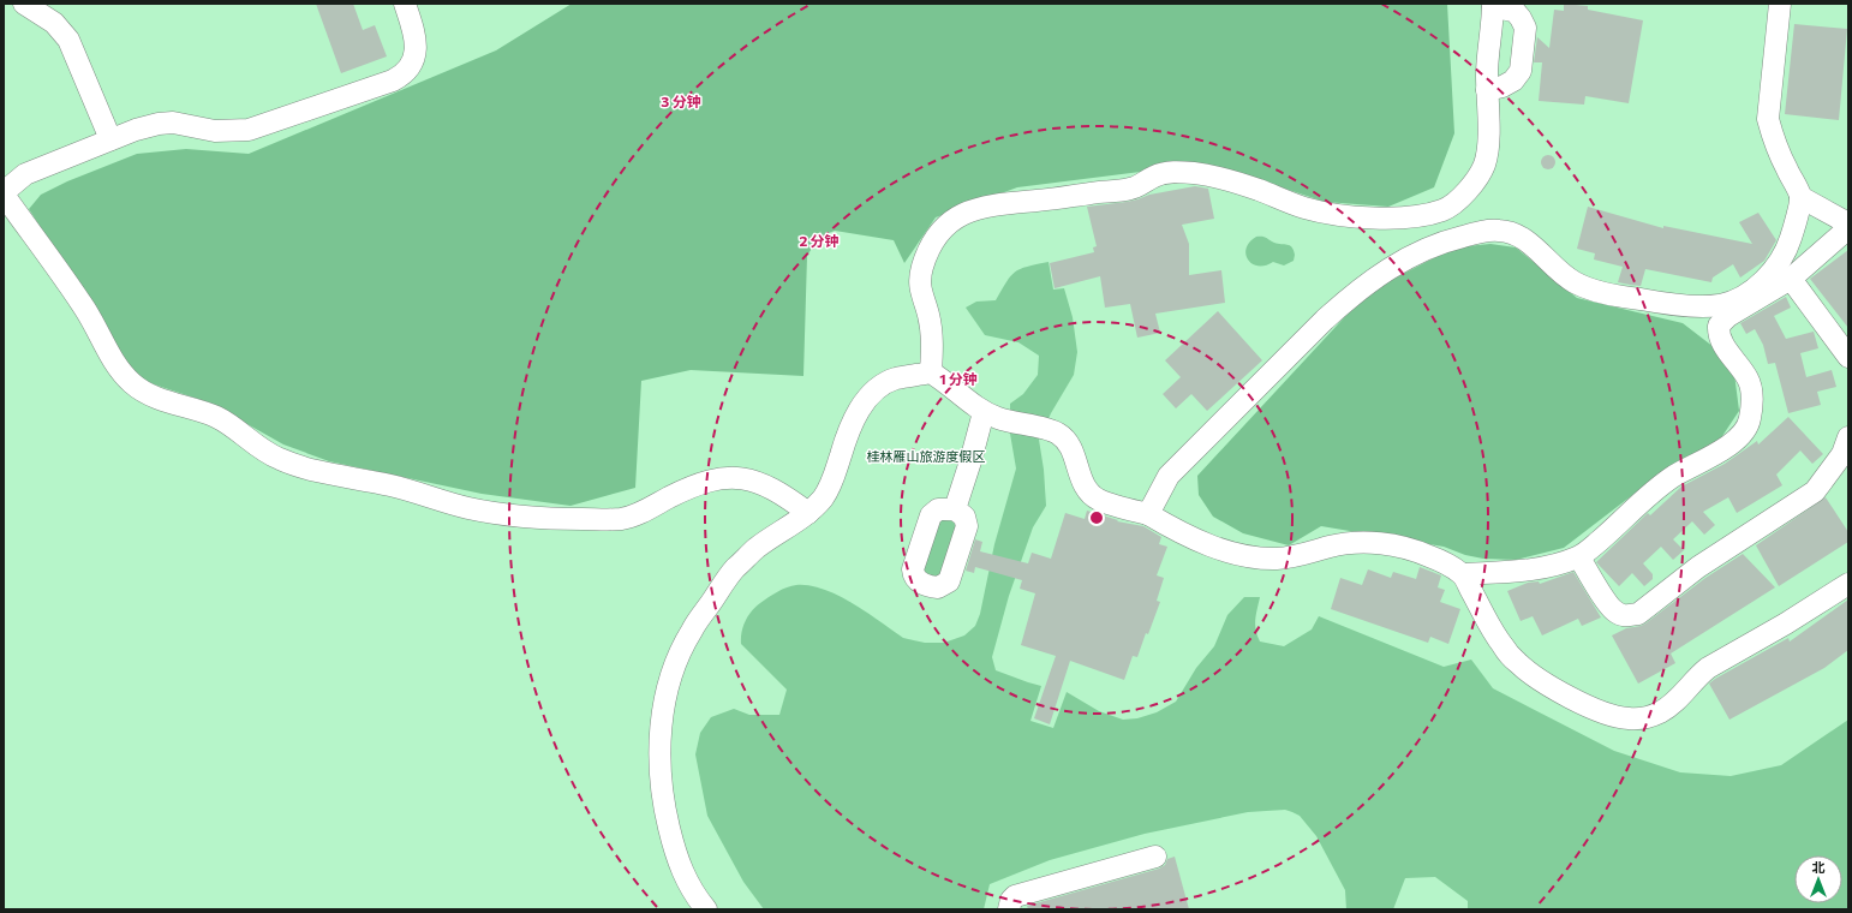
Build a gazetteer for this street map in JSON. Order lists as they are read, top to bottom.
{
  "parks": ["桂林雁山旅游度假区"],
  "north": "top",
  "rings": ["3 分钟", "2 分钟", "1 分钟"]
}
